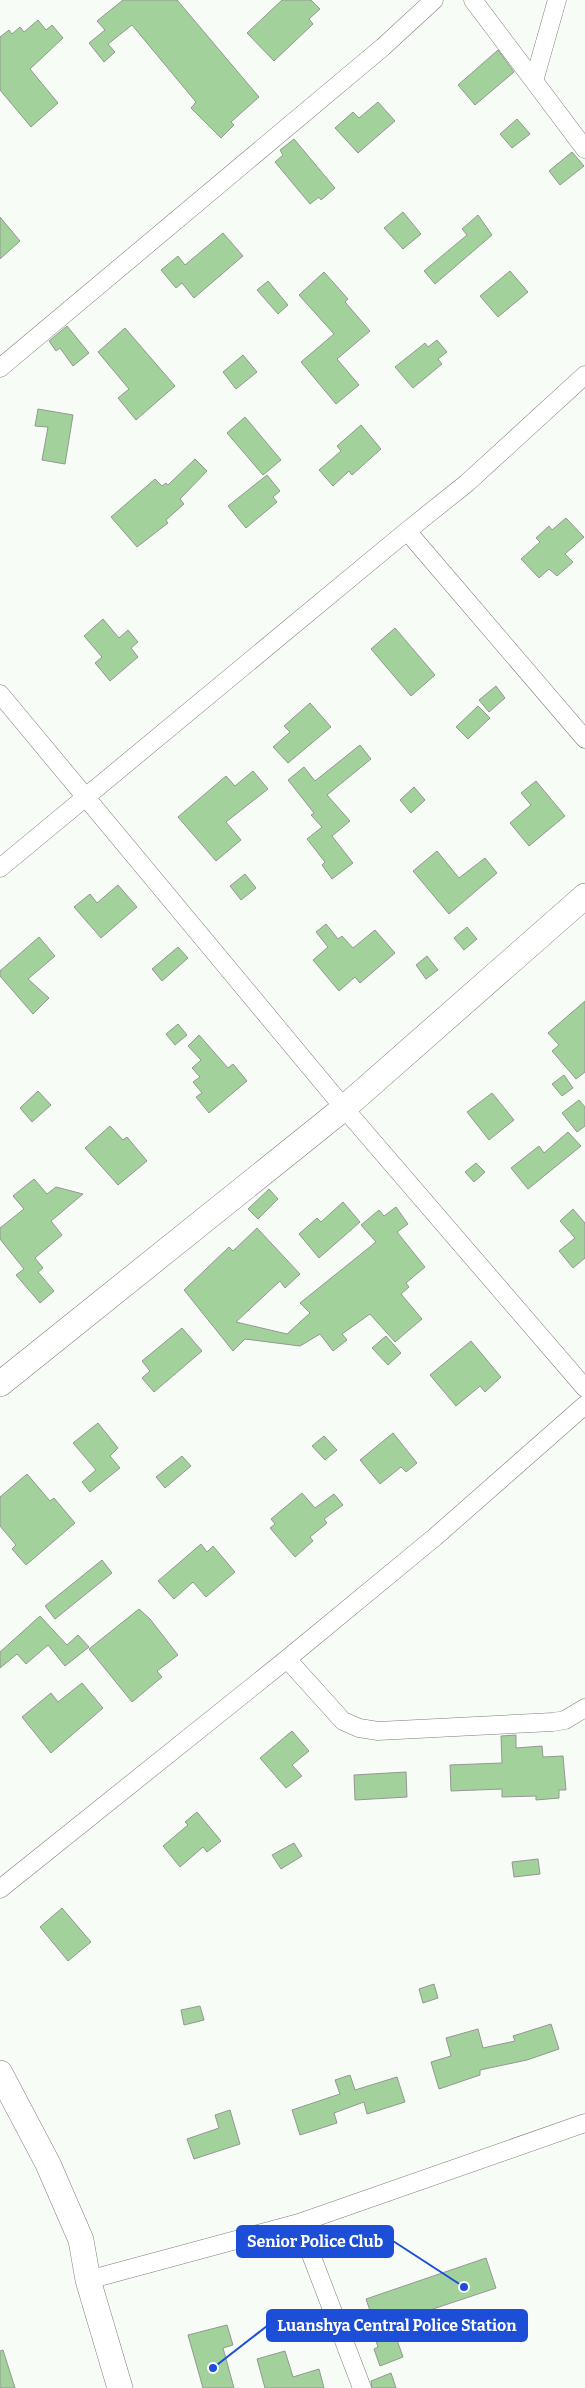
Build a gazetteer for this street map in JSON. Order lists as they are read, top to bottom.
{
  "places": ["Senior Police Club", "Luanshya Central Police Station"]
}
